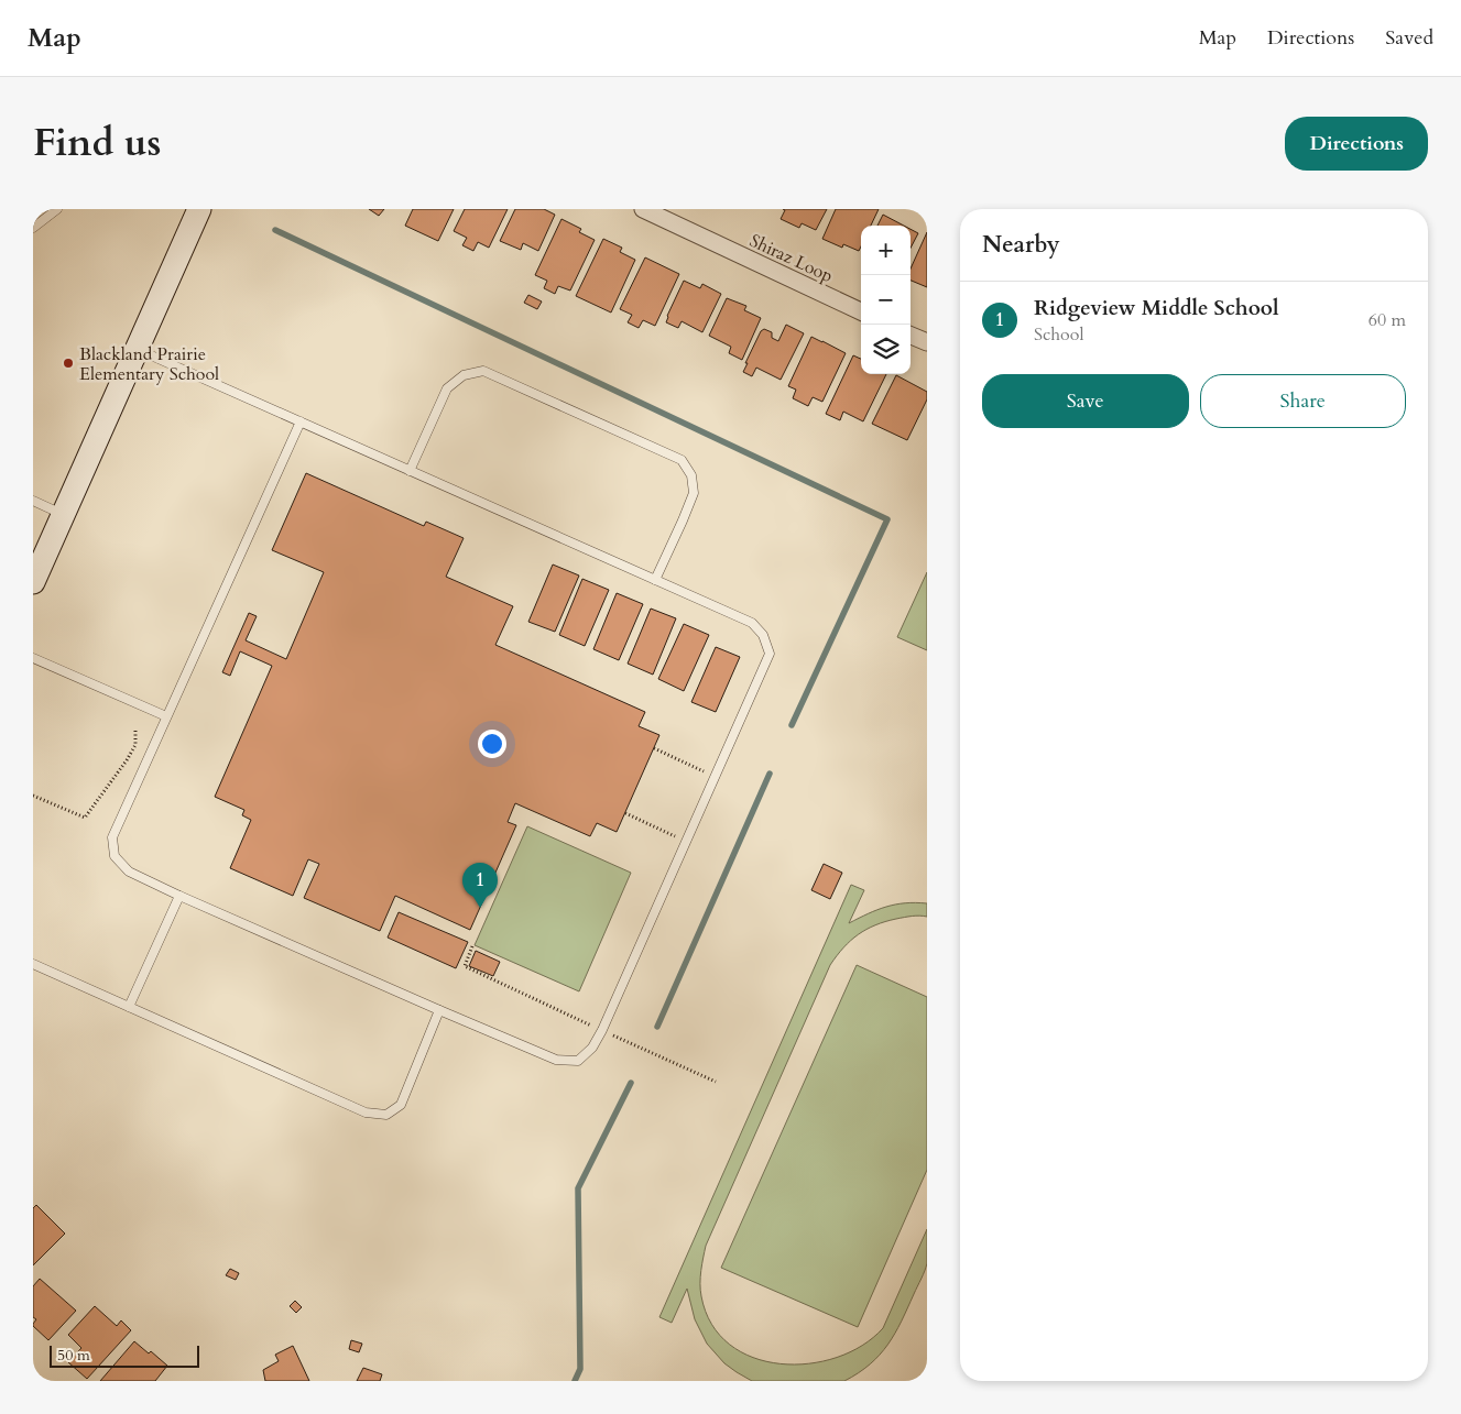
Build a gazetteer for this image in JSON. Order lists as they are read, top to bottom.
{
  "streets": {
    "street": ["Shiraz Loop"]
  },
  "places": ["Blackland Prairie Elementary School"],
  "scale_bar": "50 m",
  "page": {
    "header": "Map",
    "nav": ["Map", "Directions", "Saved"],
    "title": "Find us",
    "buttons": [
      "Directions",
      ["Save", "Share"]
    ],
    "heading": "Nearby",
    "map_buttons": ["+", "−"],
    "list": [
      {
        "mark": "1",
        "name": "Ridgeview Middle School",
        "note": "School",
        "value": "60 m"
      }
    ],
    "pins": "1",
    "scale": "50 m"
  }
}
